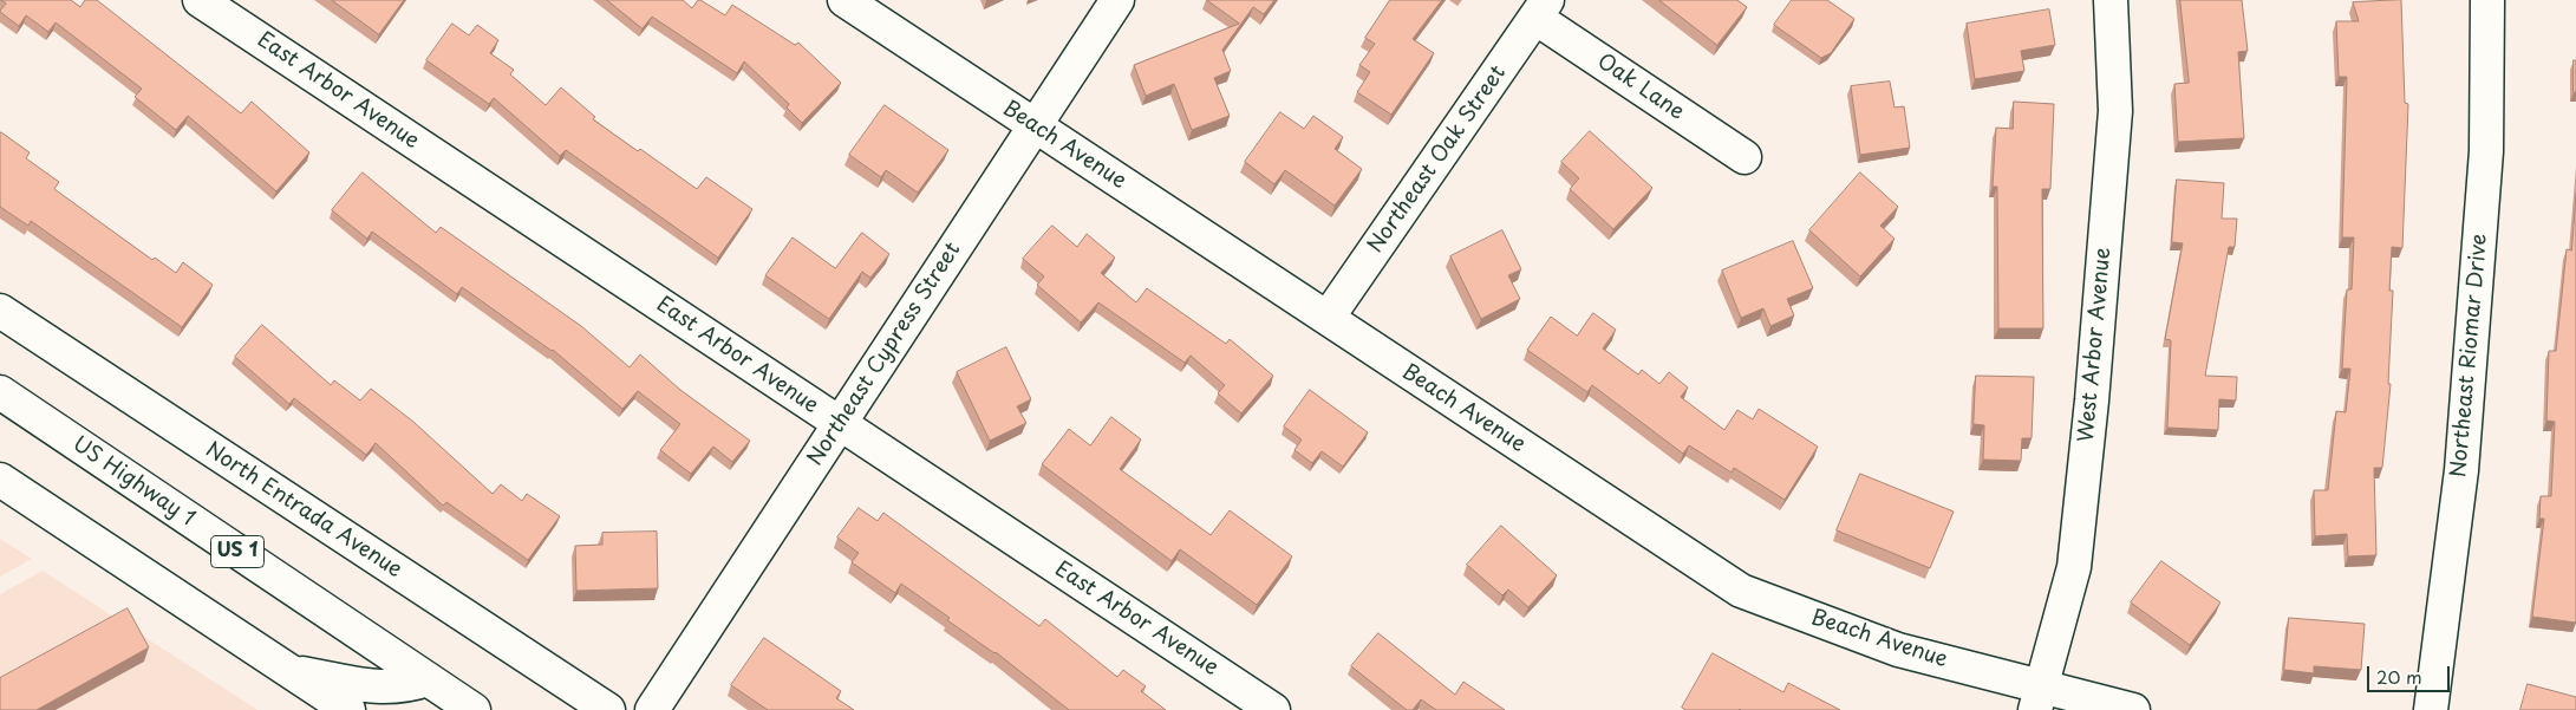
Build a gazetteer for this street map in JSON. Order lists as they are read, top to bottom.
{
  "streets": {
    "street": [
      "Oak Lane",
      "East Arbor Avenue",
      "Beach Avenue",
      "Northeast Oak Street",
      "West Arbor Avenue",
      "Northeast Cypress Street",
      "Northeast Riomar Drive",
      "US Highway 1",
      "North Entrada Avenue",
      "US 1"
    ]
  },
  "crossings": [
    ["Oak Lane", "Northeast Oak Street"],
    ["East Arbor Avenue", "Northeast Cypress Street"],
    ["Beach Avenue", "Northeast Oak Street"],
    ["Beach Avenue", "West Arbor Avenue"],
    ["Beach Avenue", "Northeast Cypress Street"]
  ],
  "scale_bar": "20 m"
}
